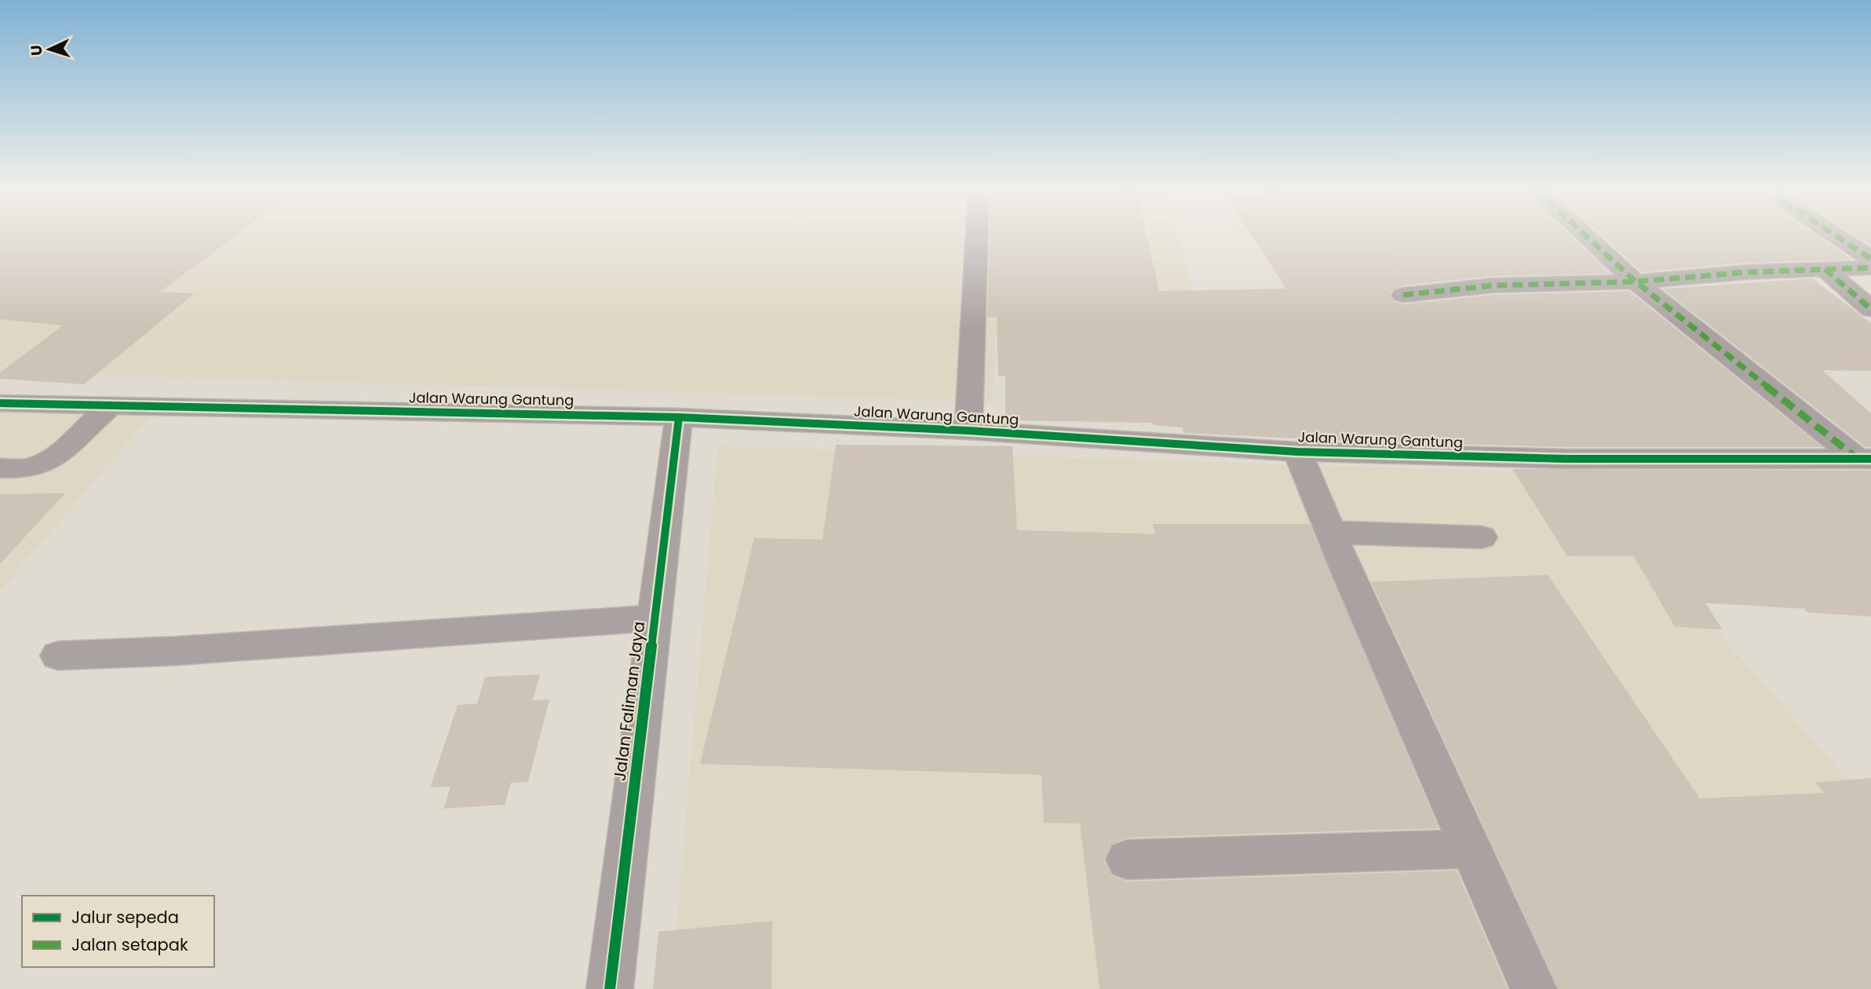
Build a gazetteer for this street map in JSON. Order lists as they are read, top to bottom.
{
  "streets": {
    "street": ["Jalan Warung Gantung", "Jalan Faliman Jaya"]
  },
  "crossings": [
    ["Jalan Warung Gantung", "Jalan Faliman Jaya"]
  ],
  "legend": ["Jalur sepeda", "Jalan setapak"],
  "north": "left"
}
